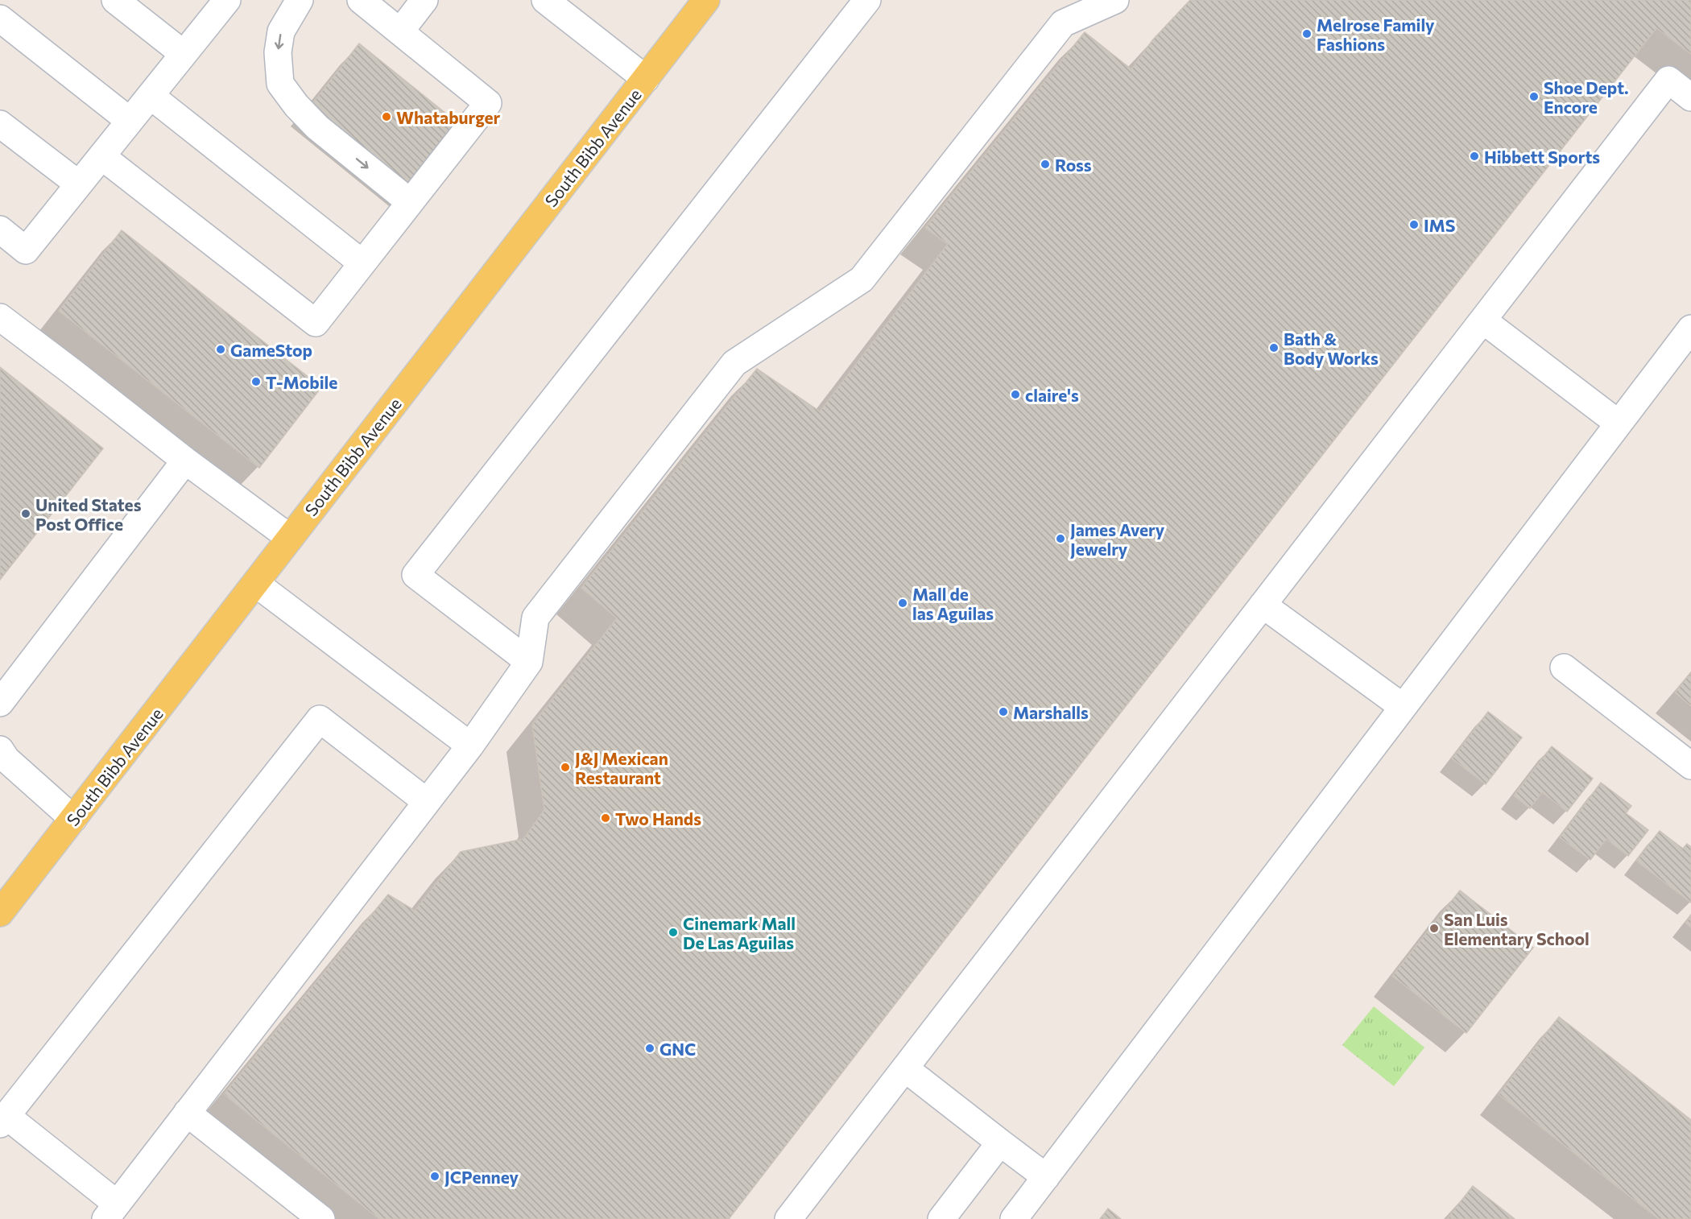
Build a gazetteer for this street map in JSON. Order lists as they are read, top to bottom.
{
  "streets": {
    "main road": ["South Bibb Avenue"]
  },
  "places": [
    "Melrose Family Fashions",
    "Shoe Dept. Encore",
    "Whataburger",
    "Hibbett Sports",
    "Ross",
    "IMS",
    "Bath & Body Works",
    "GameStop",
    "T-Mobile",
    "claire's",
    "United States Post Office",
    "James Avery Jewelry",
    "Mall de las Aguilas",
    "Marshalls",
    "J&J Mexican Restaurant",
    "Two Hands",
    "San Luis Elementary School",
    "Cinemark Mall De Las Aguilas",
    "GNC",
    "JCPenney"
  ]
}
